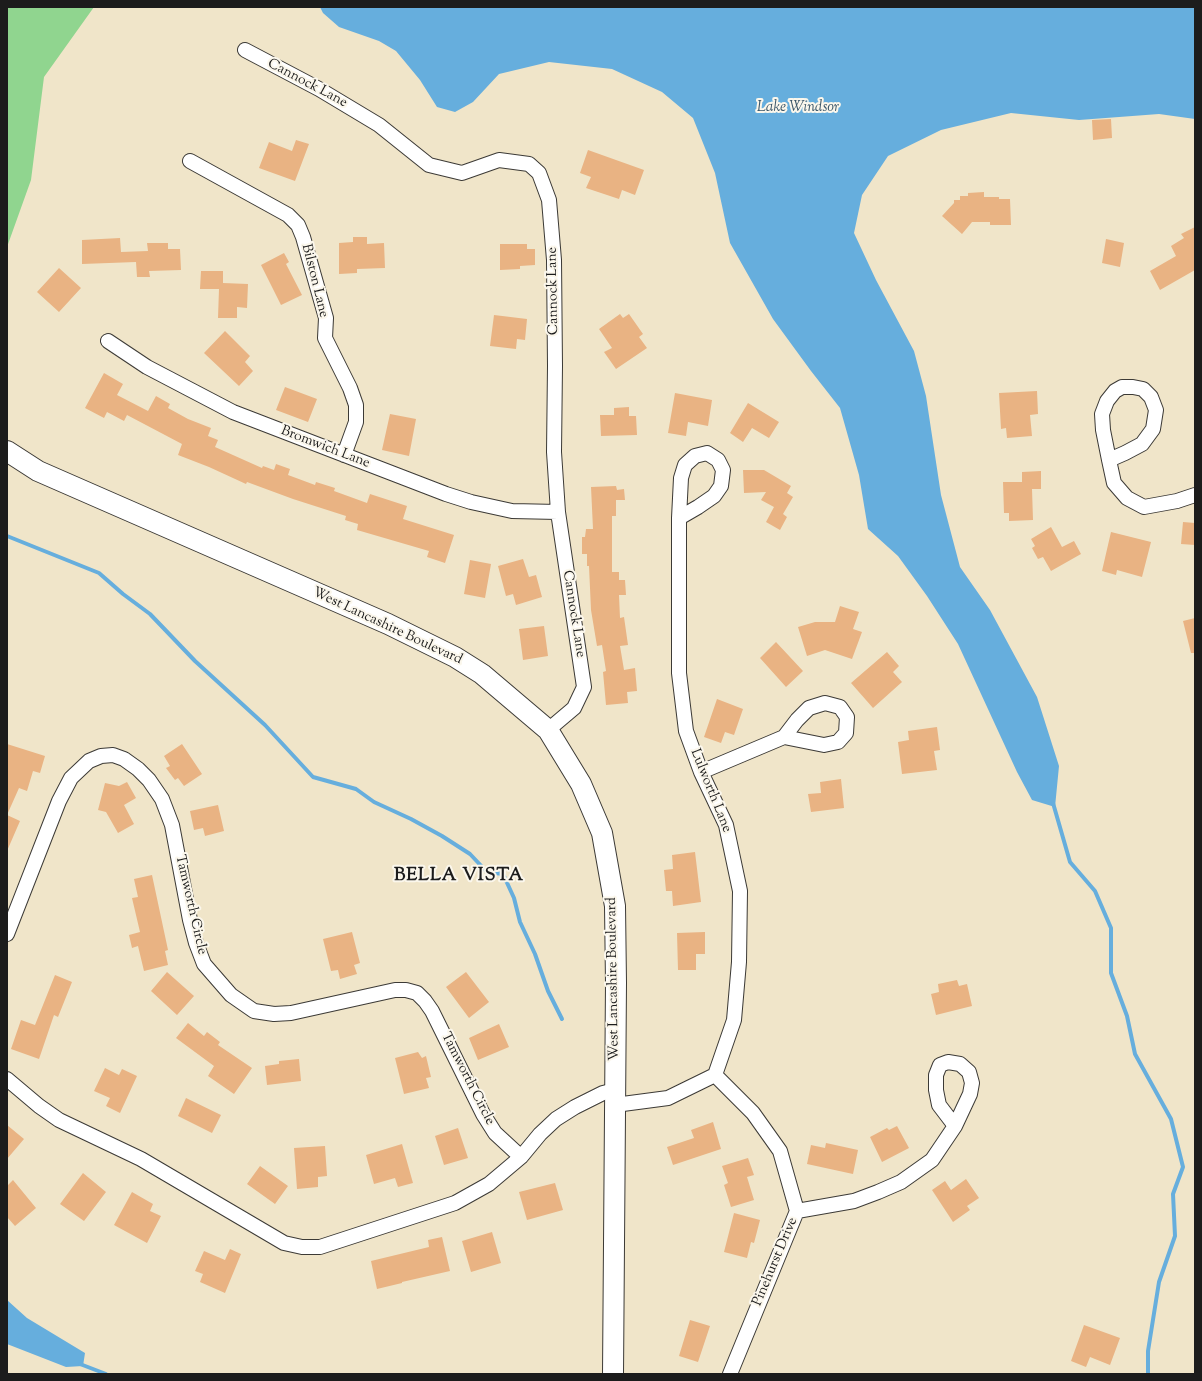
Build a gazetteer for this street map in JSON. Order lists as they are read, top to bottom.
{
  "streets": {
    "main road": ["West Lancashire Boulevard"],
    "street": [
      "Cannock Lane",
      "Bilston Lane",
      "Bromwich Lane",
      "Lulworth Lane",
      "Tamworth Circle",
      "Pinehurst Drive"
    ]
  },
  "crossings": [
    ["Cannock Lane", "Bromwich Lane"],
    ["Cannock Lane", "West Lancashire Boulevard"],
    ["Bilston Lane", "Bromwich Lane"],
    ["Lulworth Lane", "Pinehurst Drive"]
  ],
  "districts": ["BELLA VISTA"],
  "water": ["Lake Windsor"]
}
